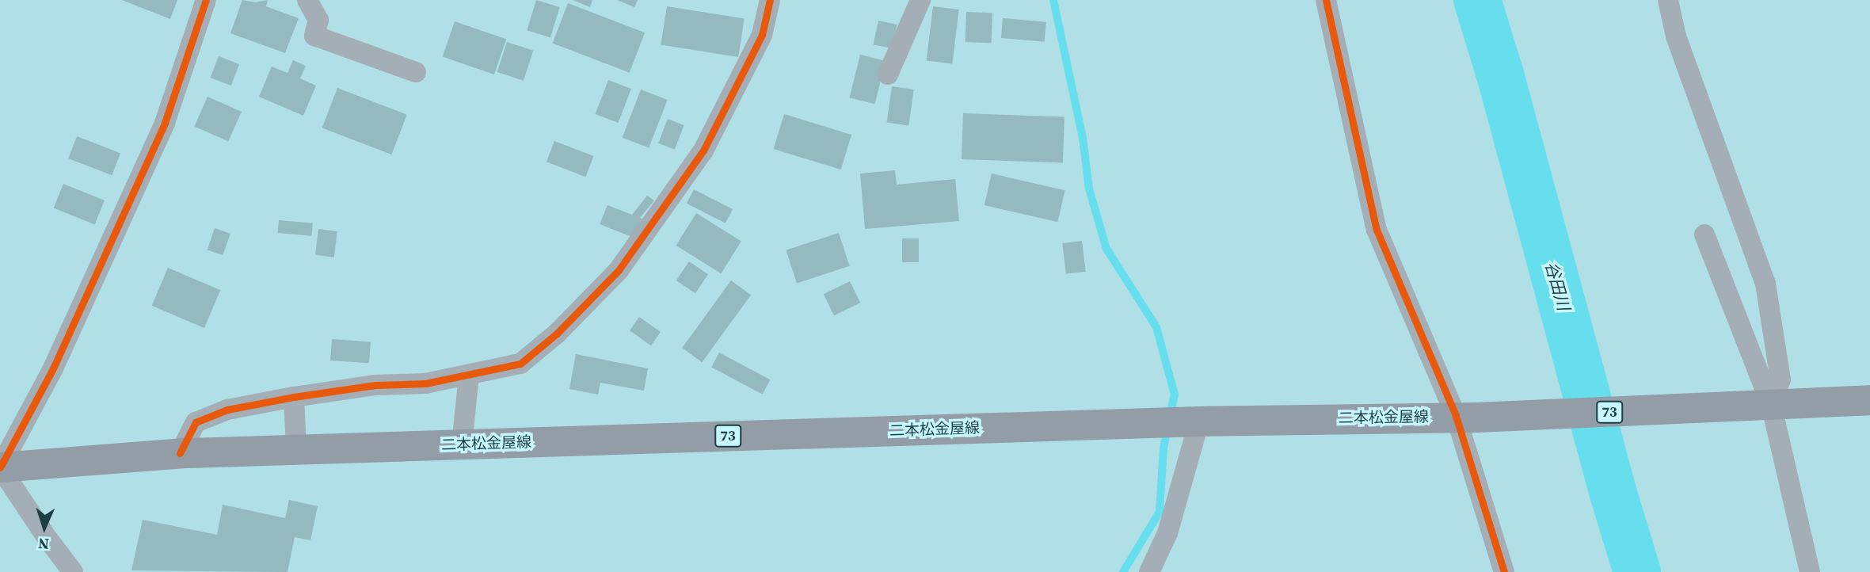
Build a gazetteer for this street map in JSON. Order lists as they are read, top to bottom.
{
  "streets": {
    "main road": ["73", "二本松金屋線"]
  },
  "water": ["谷田川"],
  "north": "bottom"
}
